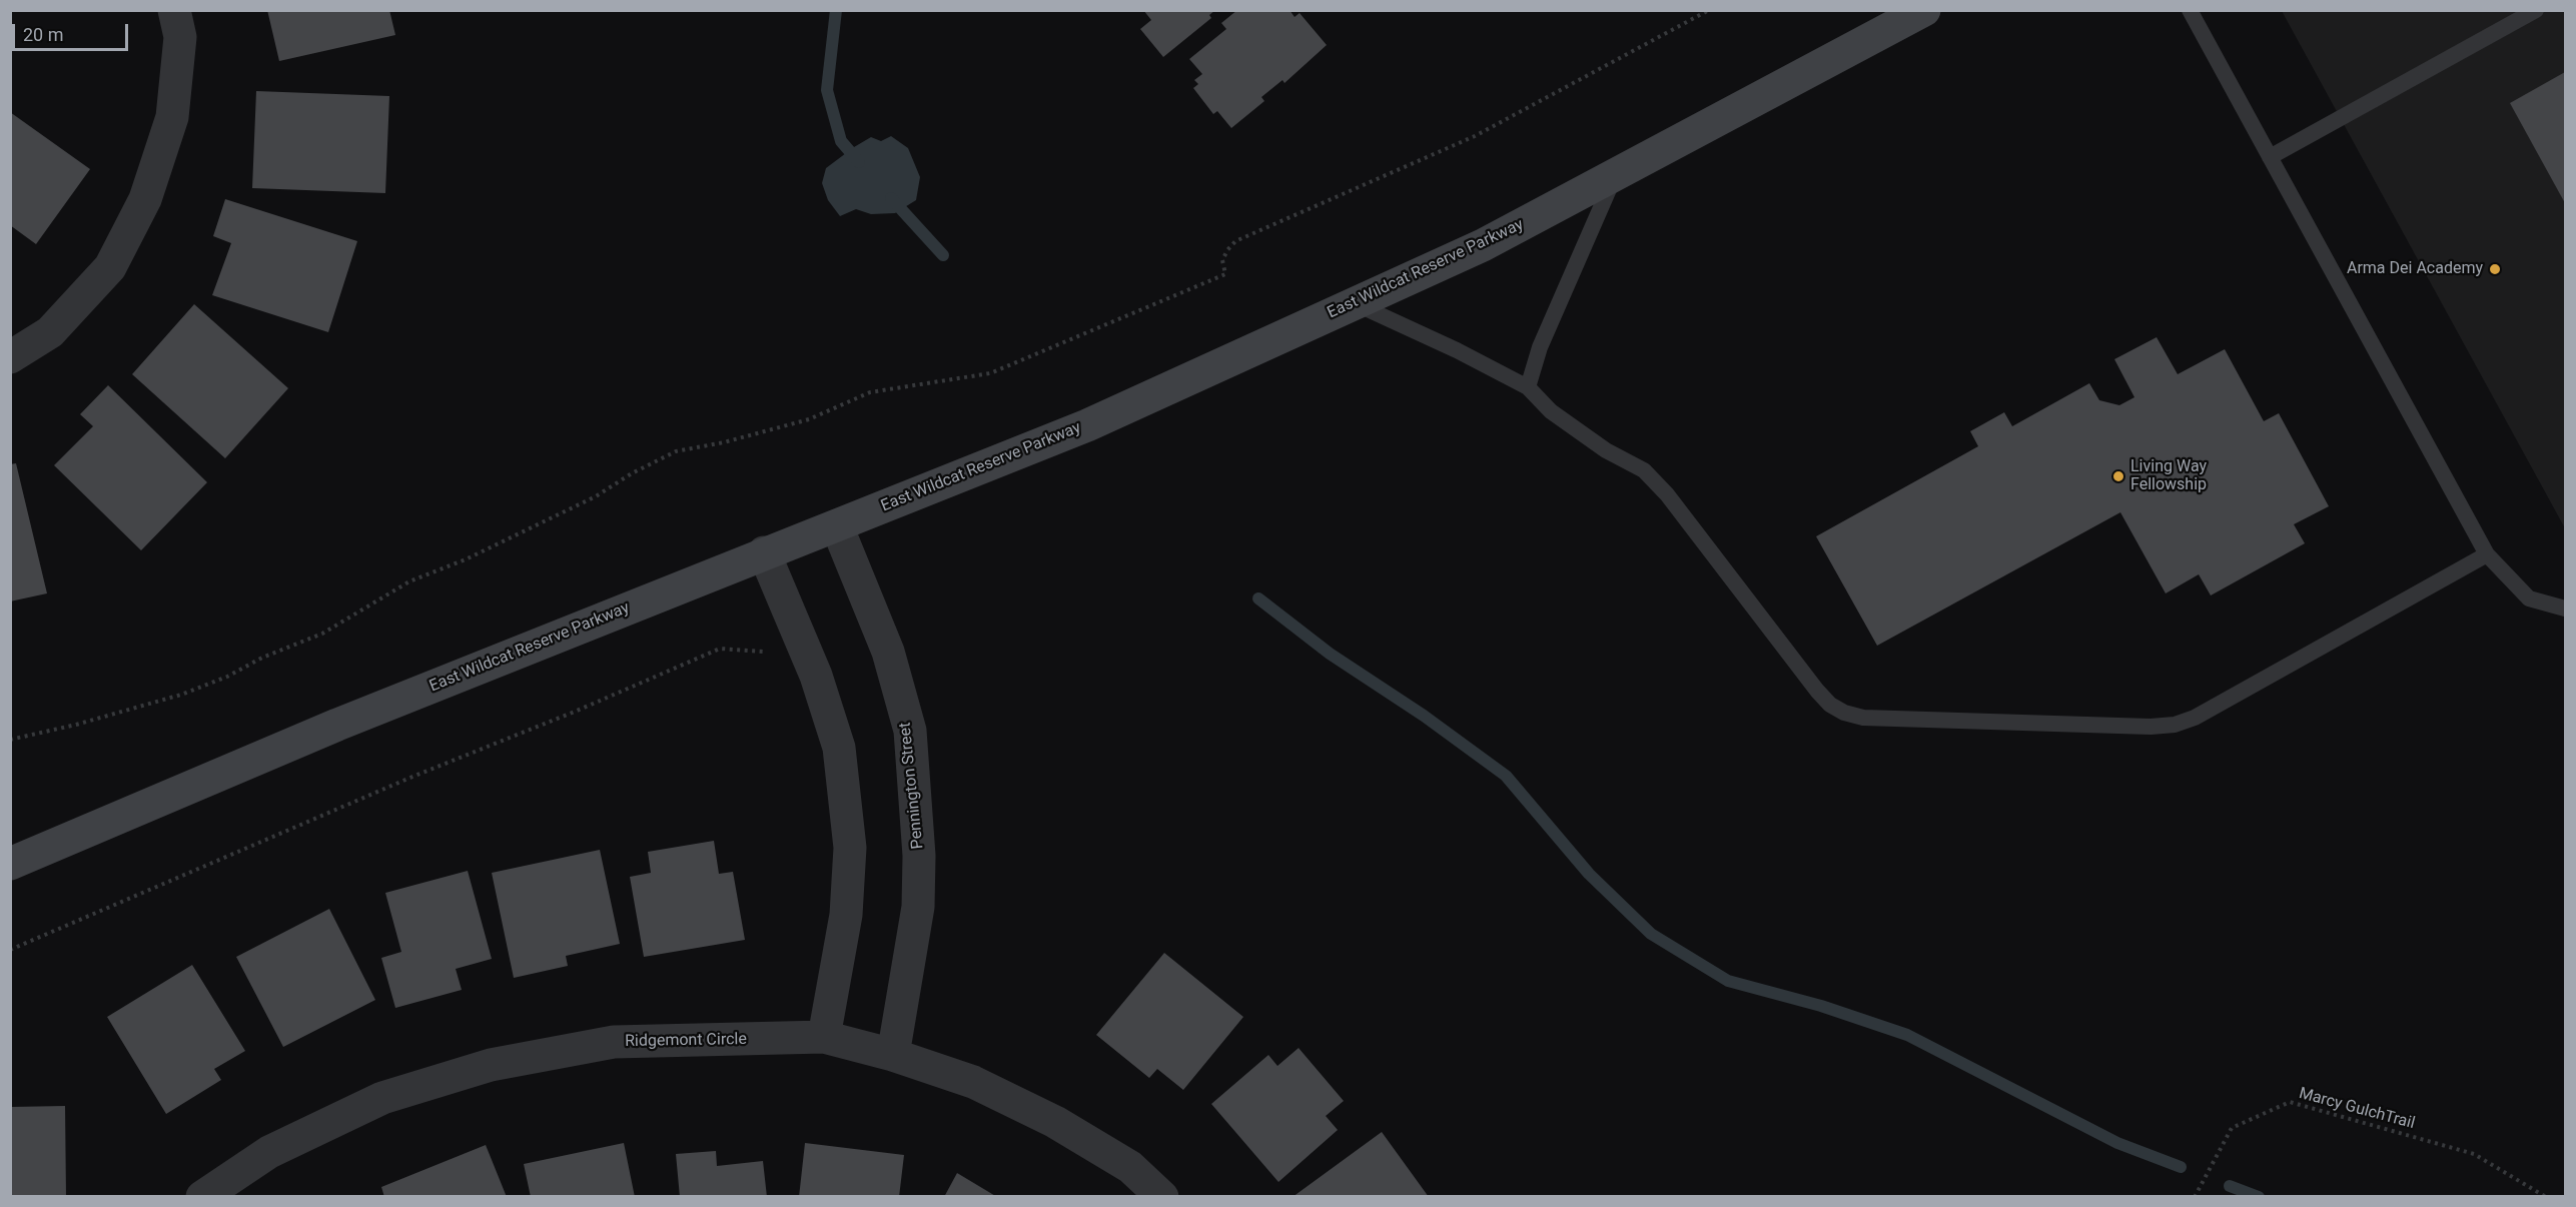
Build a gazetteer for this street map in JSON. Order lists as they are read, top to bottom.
{
  "streets": {
    "main road": ["East Wildcat Reserve Parkway"],
    "street": ["Pennington Street", "Ridgemont Circle"],
    "path": ["Marcy GulchTrail"]
  },
  "crossings": [
    ["East Wildcat Reserve Parkway", "Pennington Street"],
    ["Pennington Street", "Ridgemont Circle"]
  ],
  "places": ["Arma Dei Academy", "Living Way Fellowship"],
  "scale_bar": "20 m"
}
